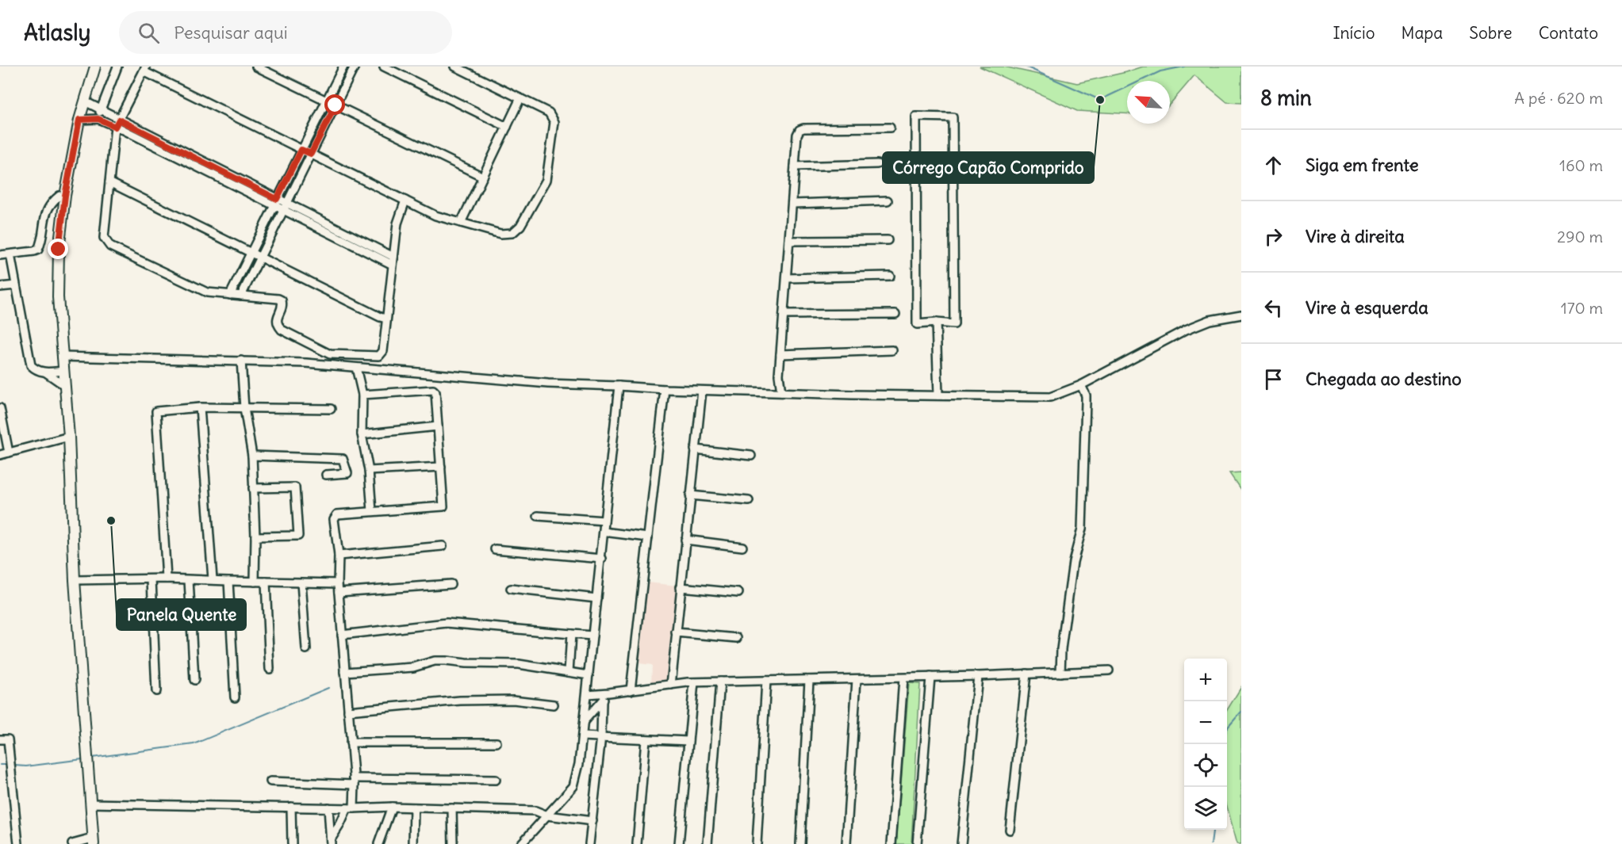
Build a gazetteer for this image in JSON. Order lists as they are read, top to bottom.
{
  "places": ["Córrego Capão Comprido", "Panela Quente"],
  "north": "top left",
  "page": {
    "header": "Atlasly",
    "search": "Pesquisar aqui",
    "nav": [
      "Início",
      "Mapa",
      "Sobre",
      "Contato"
    ],
    "heading": ["8 min", "A pé · 620 m"],
    "list": [
      ["Siga em frente", "160 m"],
      ["Vire à direita", "290 m"],
      ["Vire à esquerda", "170 m"],
      "Chegada ao destino"
    ],
    "map_buttons": ["+", "−"]
  }
}
